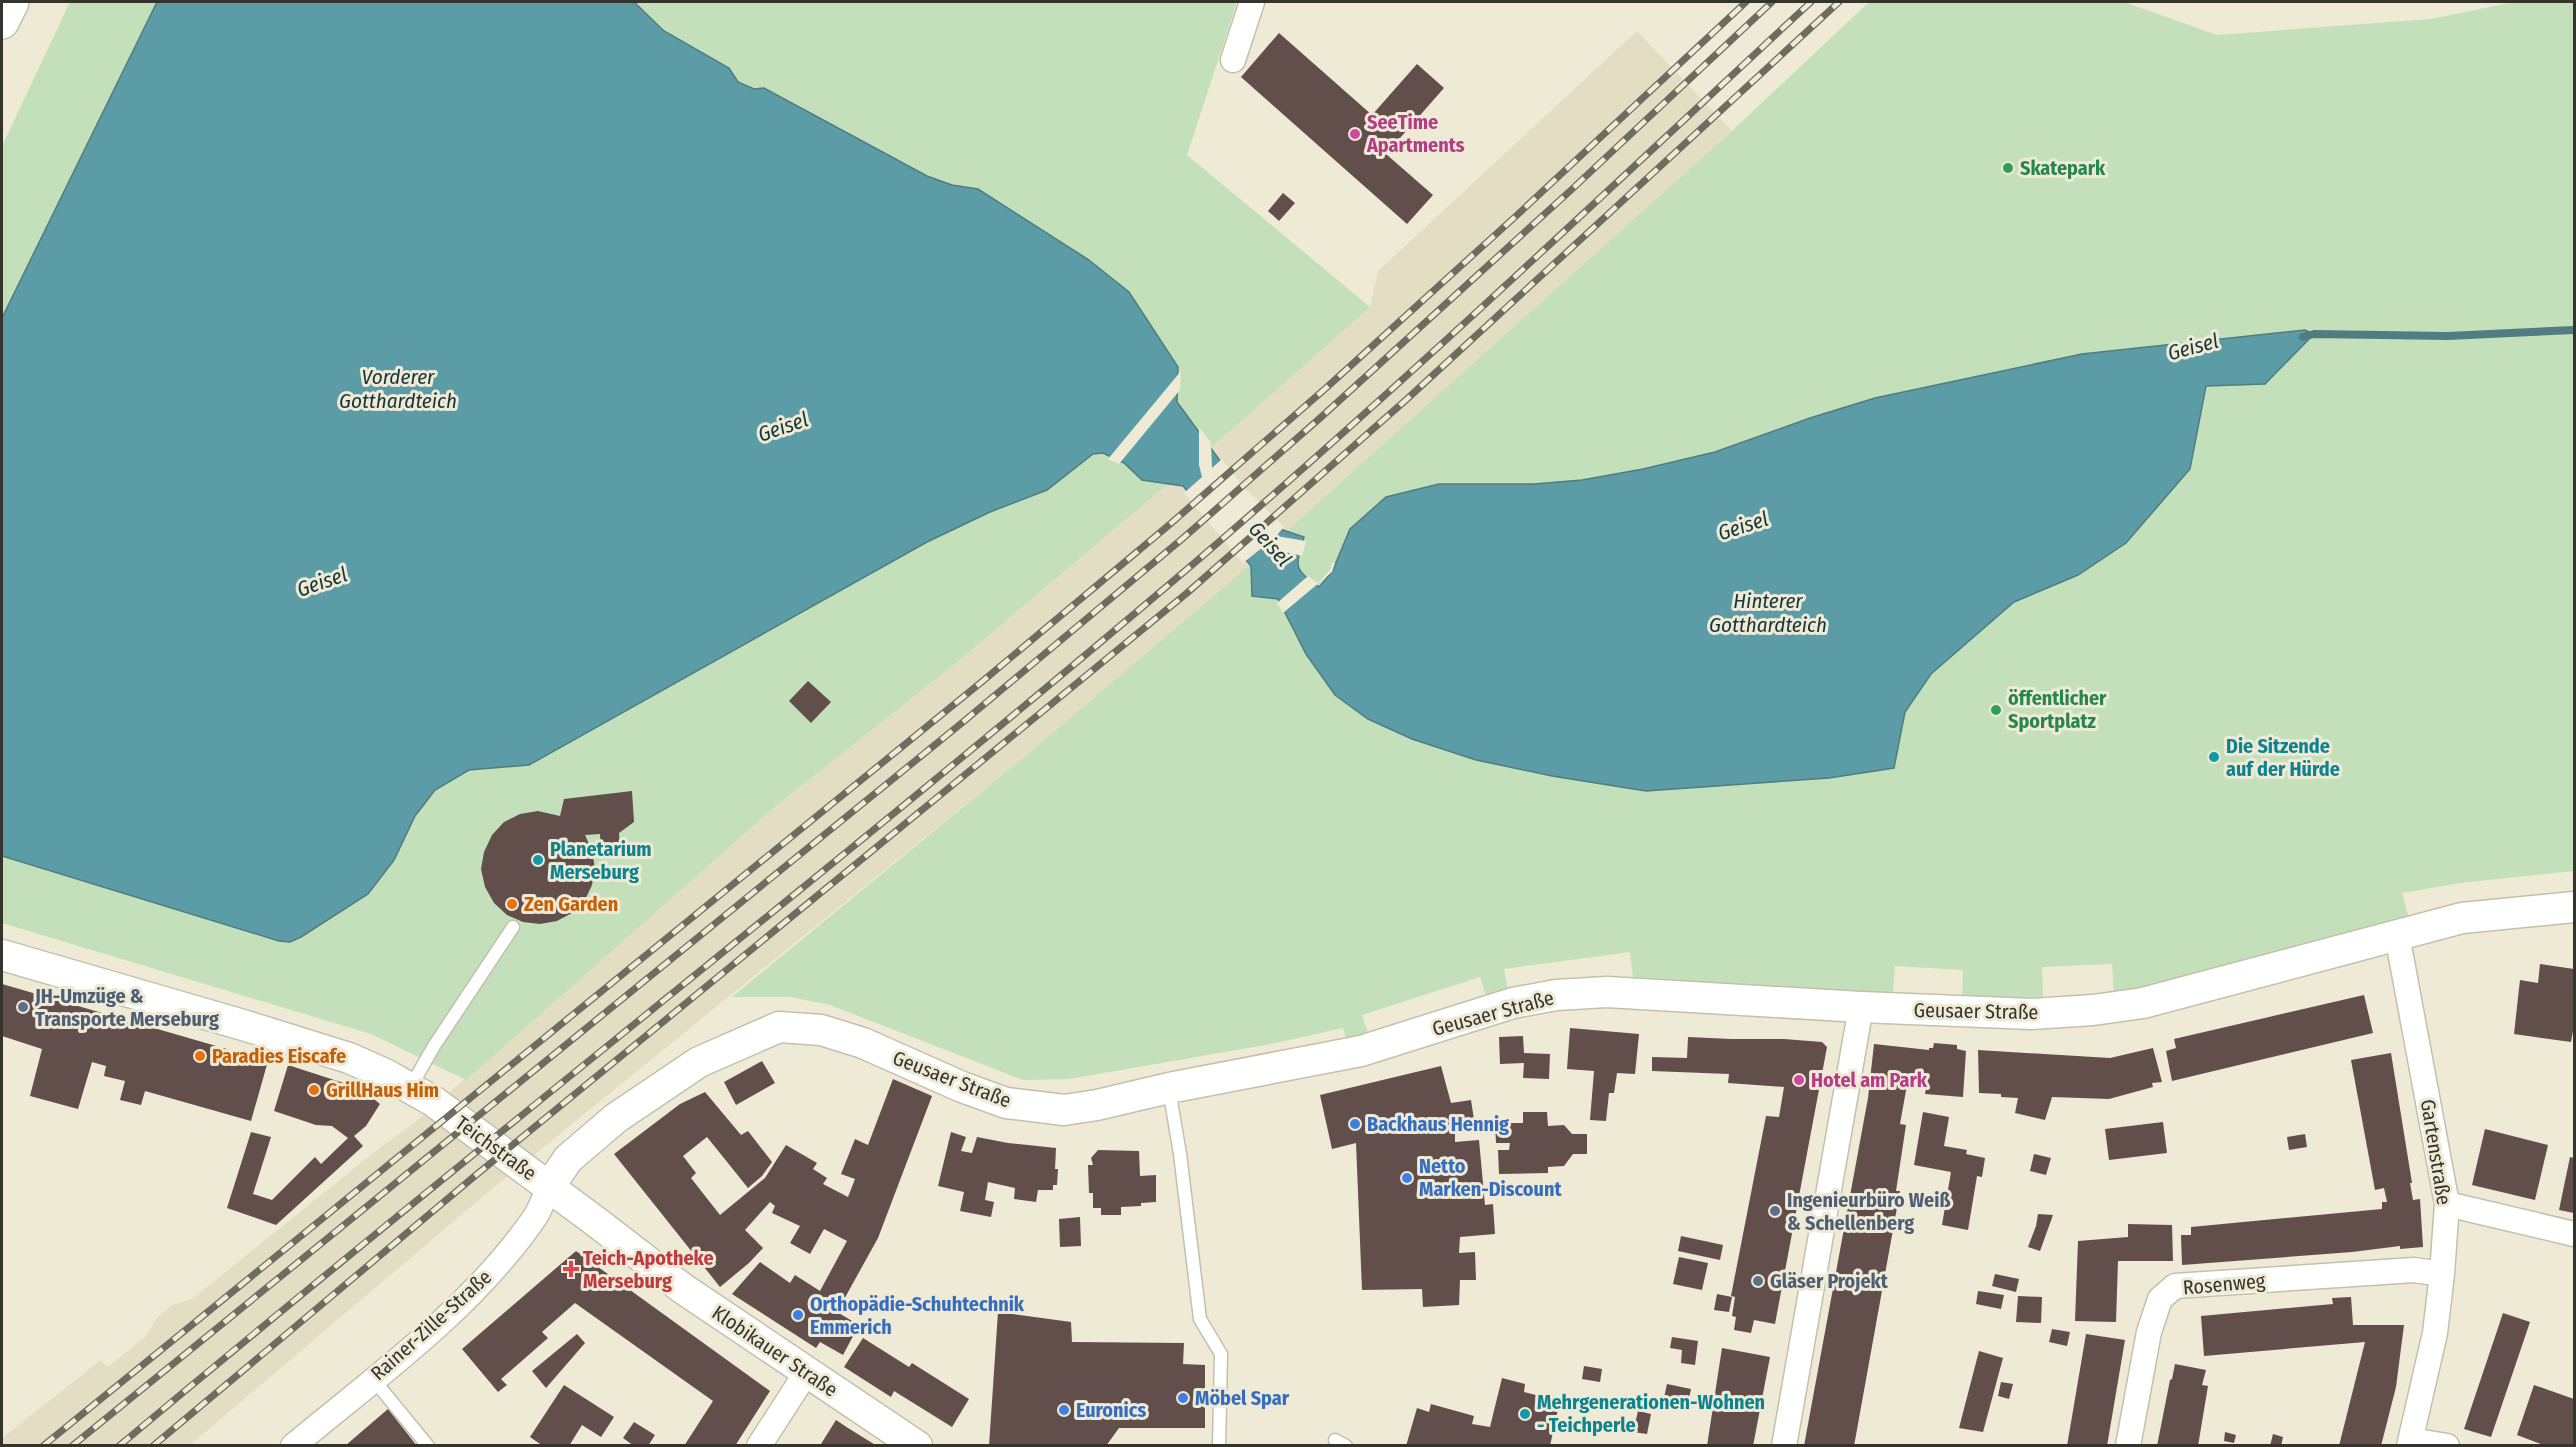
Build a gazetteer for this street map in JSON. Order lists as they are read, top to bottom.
{
  "streets": {
    "street": [
      "Geusaer Straße",
      "Teichstraße",
      "Gartenstraße",
      "Rosenweg",
      "Rainer-Zille-Straße",
      "Klobikauer Straße"
    ]
  },
  "crossings": [
    ["Geusaer Straße", "Teichstraße"],
    ["Geusaer Straße", "Gartenstraße"],
    ["Geusaer Straße", "Rainer-Zille-Straße"],
    ["Geusaer Straße", "Klobikauer Straße"],
    ["Teichstraße", "Rainer-Zille-Straße"],
    ["Teichstraße", "Klobikauer Straße"],
    ["Gartenstraße", "Rosenweg"],
    ["Rainer-Zille-Straße", "Klobikauer Straße"]
  ],
  "water": ["Geisel", "Vorderer Gotthardteich", "Hinterer Gotthardteich"],
  "places": {
    "other": [
      "SeeTime Apartments",
      "Skatepark",
      "öffentlicher Sportplatz",
      "Die Sitzende auf der Hürde",
      "Planetarium Merseburg",
      "Zen Garden",
      "JH-Umzüge & Transporte Merseburg",
      "Paradies Eiscafe",
      "Hotel am Park",
      "GrillHaus Him",
      "Backhaus Hennig",
      "Netto Marken-Discount",
      "Ingenieurbüro Weiß & Schellenberg",
      "Gläser Projekt",
      "Orthopädie-Schuhtechnik Emmerich",
      "Möbel Spar",
      "Euronics",
      "Mehrgenerationen-Wohnen - Teichperle"
    ],
    "health": ["Teich-Apotheke Merseburg"]
  }
}
